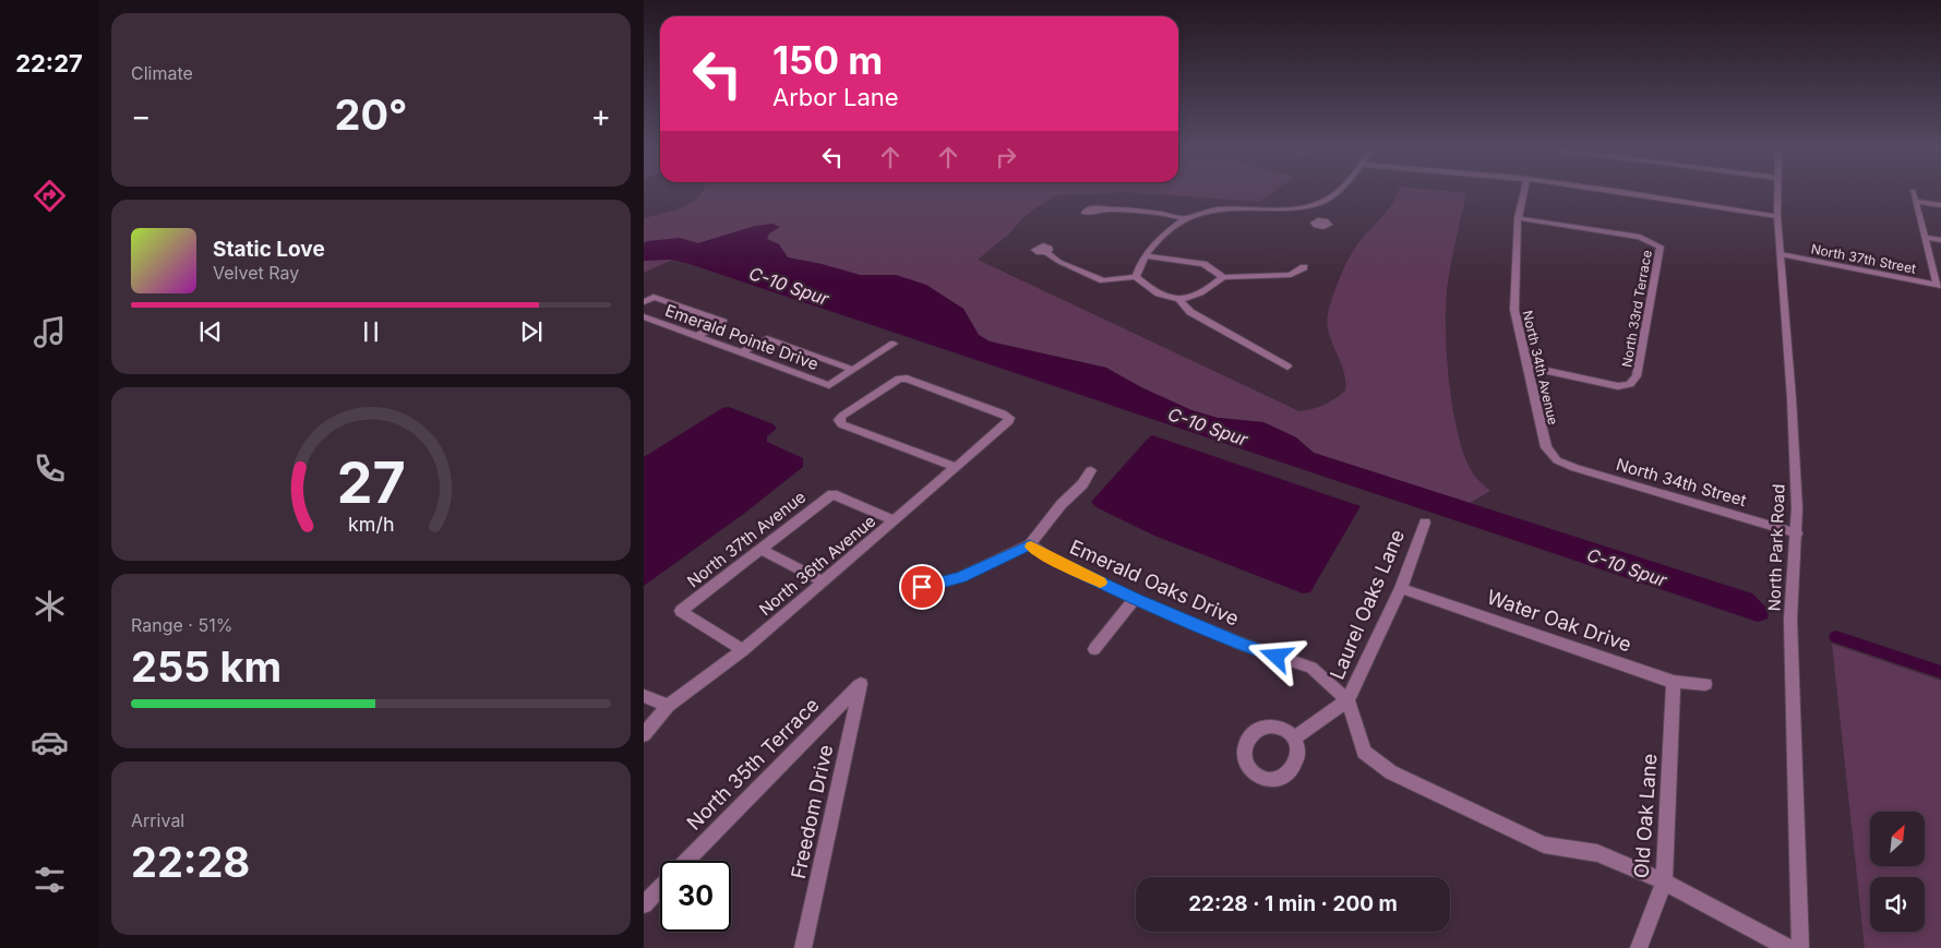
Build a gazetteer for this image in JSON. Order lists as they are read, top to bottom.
{
  "streets": {
    "street": [
      "North 37th Street",
      "North 33rd Terrace",
      "Emerald Pointe Drive",
      "North 34th Avenue",
      "North 34th Street",
      "North 37th Avenue",
      "North Park Road",
      "North 36th Avenue",
      "Emerald Oaks Drive",
      "Laurel Oaks Lane",
      "Water Oak Drive",
      "North 35th Terrace",
      "Freedom Drive",
      "Old Oak Lane"
    ]
  },
  "crossings": [
    ["North 37th Street", "North Park Road"],
    ["North 33rd Terrace", "North 34th Avenue"],
    ["North 34th Avenue", "North 34th Street"],
    ["North 34th Street", "North Park Road"],
    ["North 37th Avenue", "North 36th Avenue"],
    ["Emerald Oaks Drive", "Laurel Oaks Lane"],
    ["Laurel Oaks Lane", "Water Oak Drive"],
    ["Water Oak Drive", "Old Oak Lane"],
    ["North 35th Terrace", "Freedom Drive"]
  ],
  "water": ["C-10 Spur"],
  "north": "top right",
  "page": {
    "tabs": "22:27",
    "tile": [
      "Climate",
      ["Range · 51%", "255 km"],
      ["Arrival", "22:28"]
    ],
    "turn": ["150 m", "Arbor Lane"],
    "heat": ["−", "20°", "+"],
    "song": ["Static Love", "Velvet Ray"],
    "limit": "30",
    "trip": "22:28 · 1 min · 200 m",
    "gauge": ["27", "km/h"]
  }
}
